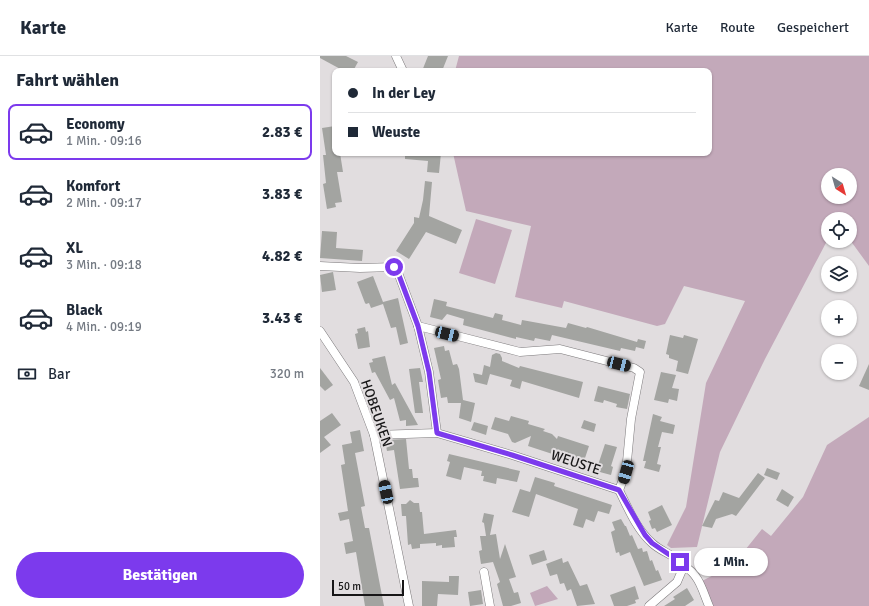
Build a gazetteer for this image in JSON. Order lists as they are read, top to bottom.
{
  "streets": {
    "street": ["HOBEUKEN", "WEUSTE"]
  },
  "crossings": [
    ["HOBEUKEN", "WEUSTE"]
  ],
  "scale_bar": "50 m",
  "north": "bottom right",
  "page": {
    "header": "Karte",
    "nav": ["Karte", "Route", "Gespeichert"],
    "heading": "Fahrt wählen",
    "banner": ["In der Ley", "Weuste"],
    "list": [
      {
        "name": "Economy",
        "note": "1 Min. · 09:16",
        "value": "2.83 €"
      },
      {
        "name": "Komfort",
        "note": "2 Min. · 09:17",
        "value": "3.83 €"
      },
      {
        "name": "XL",
        "note": "3 Min. · 09:18",
        "value": "4.82 €"
      },
      {
        "name": "Black",
        "note": "4 Min. · 09:19",
        "value": "3.43 €"
      }
    ],
    "map_buttons": ["+", "−"],
    "pay": ["Bar", "320 m"],
    "buttons": "Bestätigen",
    "bubble": "1 Min.",
    "scale": "50 m"
  }
}
